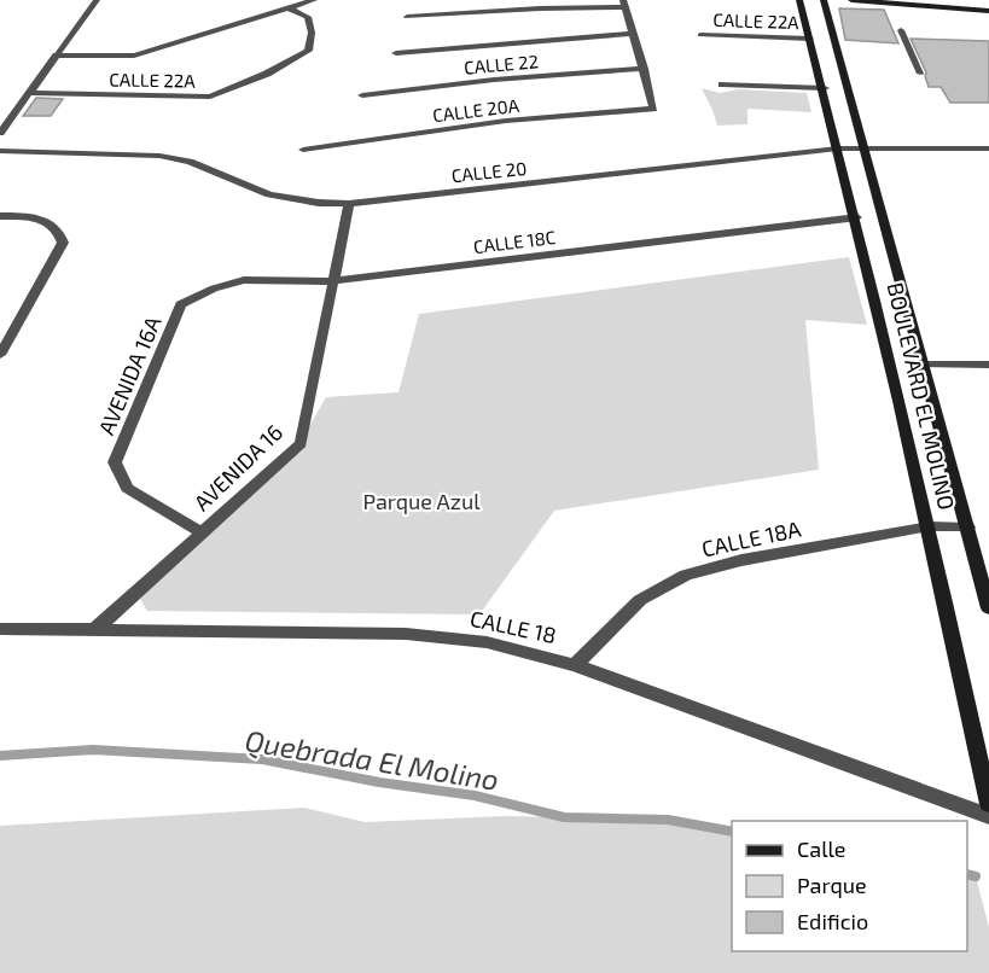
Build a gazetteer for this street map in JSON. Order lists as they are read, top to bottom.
{
  "streets": {
    "street": [
      "CALLE 22A",
      "CALLE 22",
      "CALLE 20A",
      "CALLE 20",
      "CALLE 18C",
      "AVENIDA 16A",
      "BOULEVARD EL MOLINO",
      "AVENIDA 16",
      "CALLE 18A",
      "CALLE 18"
    ]
  },
  "crossings": [
    ["CALLE 22A", "BOULEVARD EL MOLINO"],
    ["CALLE 22", "CALLE 20A"],
    ["CALLE 20", "BOULEVARD EL MOLINO"],
    ["CALLE 20", "AVENIDA 16"],
    ["CALLE 18C", "AVENIDA 16A"],
    ["CALLE 18C", "BOULEVARD EL MOLINO"],
    ["CALLE 18C", "AVENIDA 16"],
    ["AVENIDA 16A", "AVENIDA 16"],
    ["BOULEVARD EL MOLINO", "CALLE 18A"],
    ["AVENIDA 16", "CALLE 18"],
    ["CALLE 18A", "CALLE 18"]
  ],
  "water": ["Quebrada El Molino"],
  "parks": ["Parque Azul"],
  "legend": ["Calle", "Parque", "Edificio"]
}
